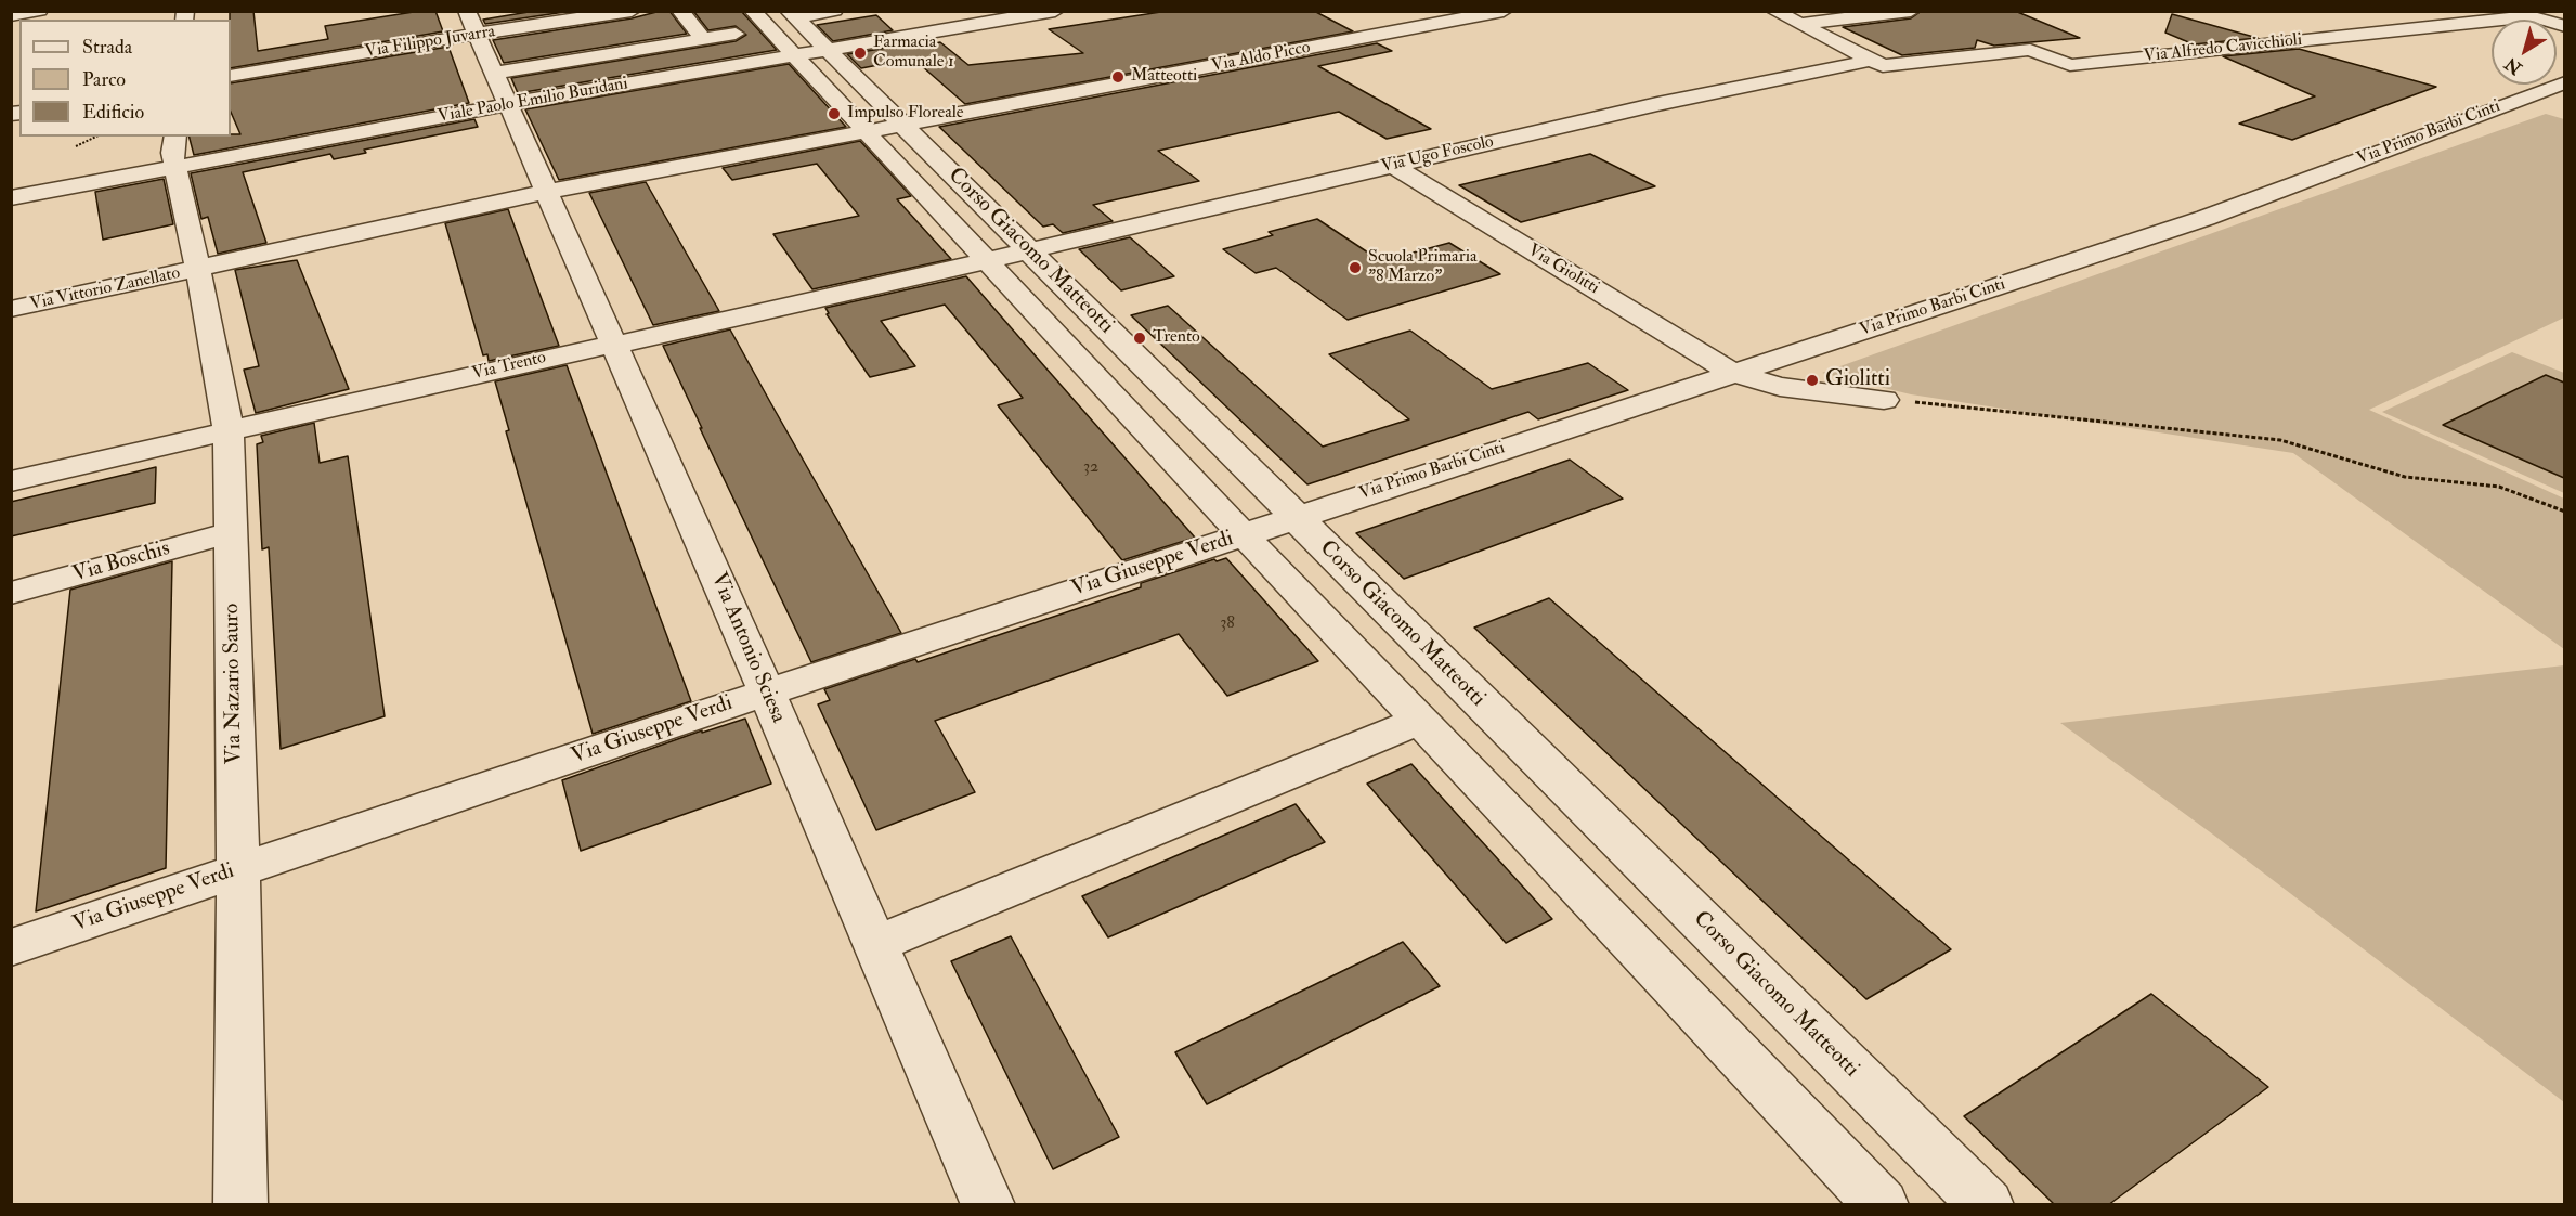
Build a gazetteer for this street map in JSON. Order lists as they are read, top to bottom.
{
  "streets": {
    "street": [
      "Via Filippo Juvarra",
      "Via Alfredo Cavicchioli",
      "Via Aldo Picco",
      "Viale Paolo Emilio Buridani",
      "Via Primo Barbi Cinti",
      "Via Ugo Foscolo",
      "Corso Giacomo Matteotti",
      "Via Giolitti",
      "Via Vittorio Zanellato",
      "Via Trento",
      "Via Boschis",
      "Via Giuseppe Verdi",
      "Via Antonio Sciesa",
      "Via Nazario Sauro"
    ]
  },
  "crossings": [
    ["Via Filippo Juvarra", "Via Antonio Sciesa"],
    ["Via Alfredo Cavicchioli", "Via Ugo Foscolo"],
    ["Via Aldo Picco", "Corso Giacomo Matteotti"],
    ["Via Aldo Picco", "Via Vittorio Zanellato"],
    ["Via Aldo Picco", "Via Antonio Sciesa"],
    ["Viale Paolo Emilio Buridani", "Corso Giacomo Matteotti"],
    ["Viale Paolo Emilio Buridani", "Via Antonio Sciesa"],
    ["Via Primo Barbi Cinti", "Corso Giacomo Matteotti"],
    ["Via Primo Barbi Cinti", "Via Giolitti"],
    ["Via Primo Barbi Cinti", "Via Giuseppe Verdi"],
    ["Via Ugo Foscolo", "Corso Giacomo Matteotti"],
    ["Via Ugo Foscolo", "Via Giolitti"],
    ["Via Ugo Foscolo", "Via Trento"],
    ["Corso Giacomo Matteotti", "Via Trento"],
    ["Corso Giacomo Matteotti", "Via Giuseppe Verdi"],
    ["Via Vittorio Zanellato", "Via Antonio Sciesa"],
    ["Via Vittorio Zanellato", "Via Nazario Sauro"],
    ["Via Trento", "Via Antonio Sciesa"],
    ["Via Trento", "Via Nazario Sauro"],
    ["Via Boschis", "Via Nazario Sauro"],
    ["Via Giuseppe Verdi", "Via Antonio Sciesa"],
    ["Via Giuseppe Verdi", "Via Nazario Sauro"]
  ],
  "places": [
    "Farmacia Comunale 1",
    "Matteotti",
    "Impulso Floreale",
    "Scuola Primaria \"8 Marzo\"",
    "Trento",
    "Giolitti"
  ],
  "house_numbers": ["32", "38"],
  "legend": ["Strada", "Parco", "Edificio"],
  "north": "bottom left"
}
